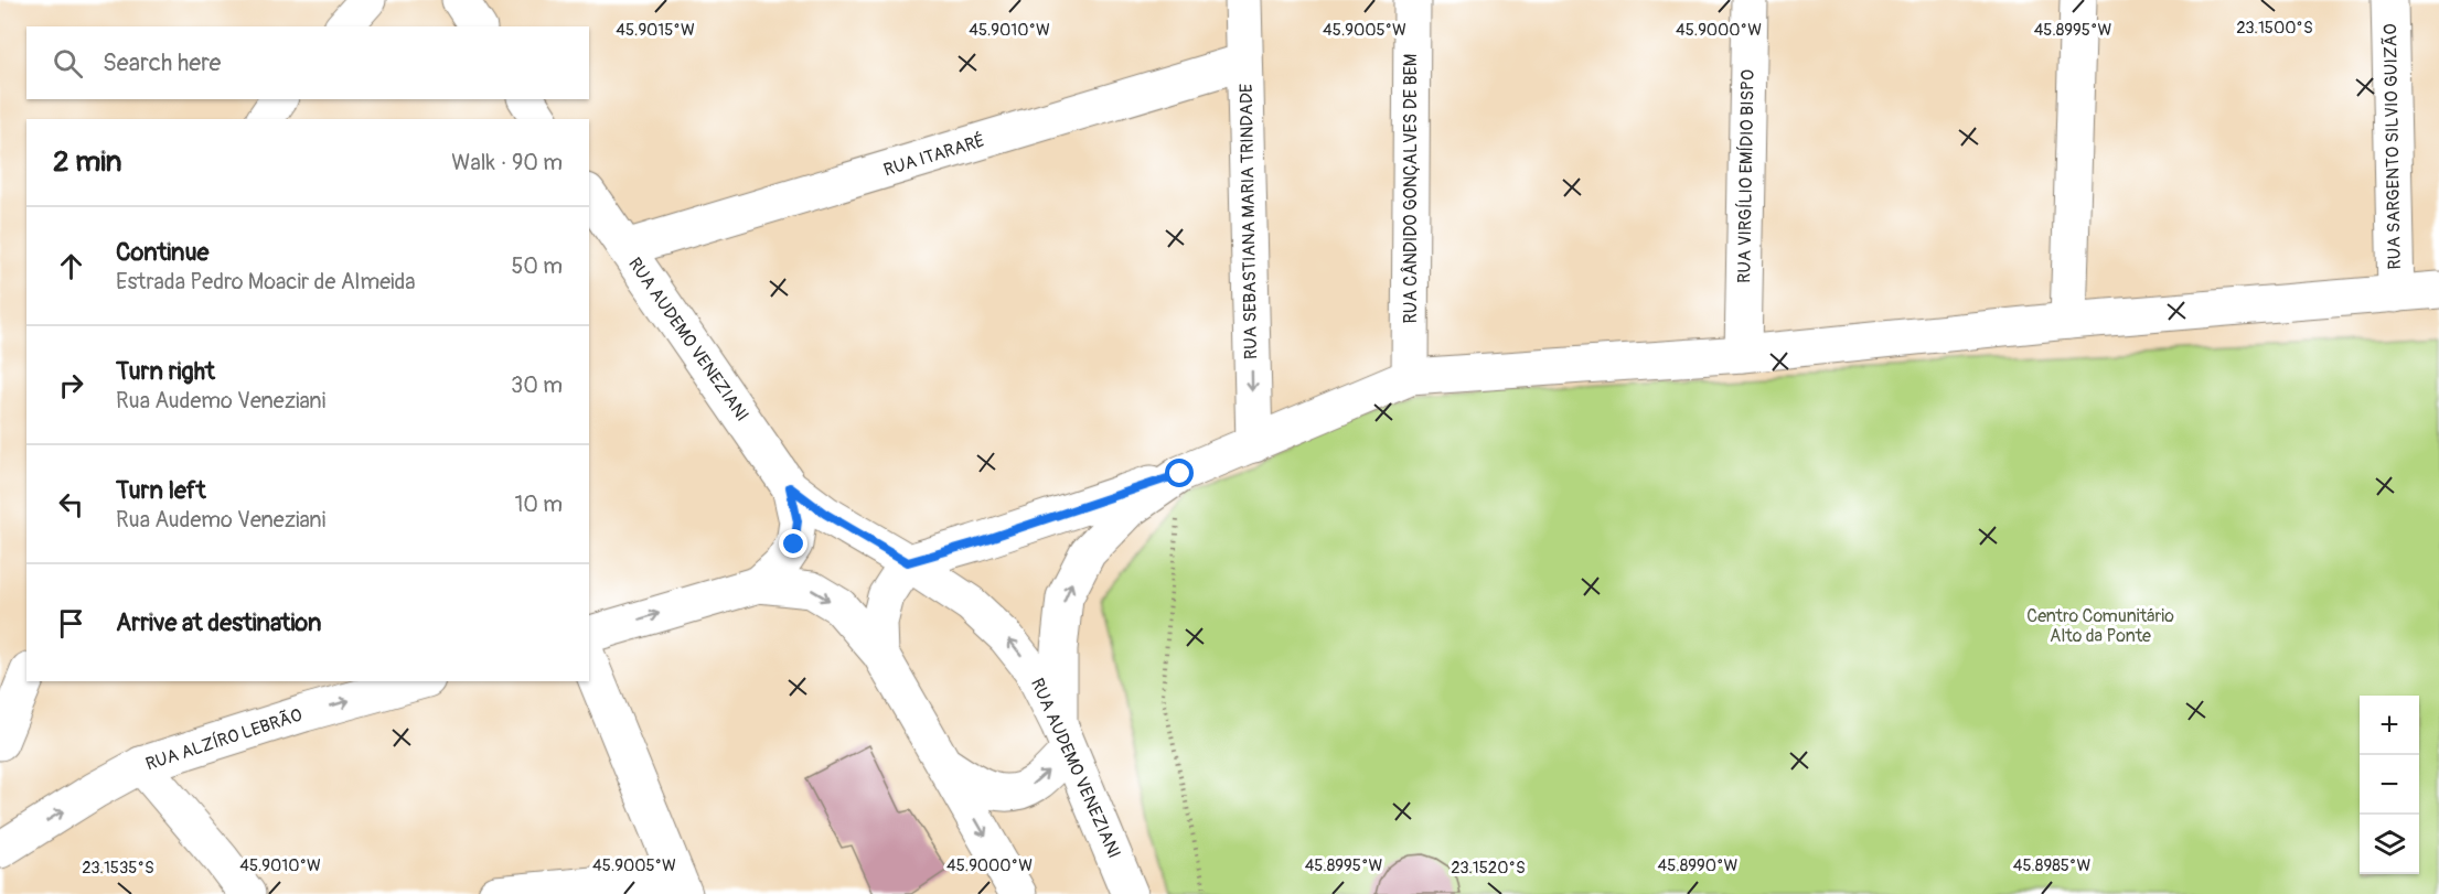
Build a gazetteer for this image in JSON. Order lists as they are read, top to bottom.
{
  "streets": {
    "main road": [
      "RUA SARGENTO SILVIO GUIZÃO",
      "RUA ITARARÉ",
      "RUA VIRGÍLIO EMÍDIO BISPO",
      "RUA CÂNDIDO GONÇALVES DE BEM",
      "RUA SEBASTIANA MARIA TRINDADE",
      "RUA AUDEMO VENEZIANI",
      "RUA ALZÍRO LEBRÃO"
    ]
  },
  "crossings": [
    ["RUA ITARARÉ", "RUA SEBASTIANA MARIA TRINDADE"],
    ["RUA ITARARÉ", "RUA AUDEMO VENEZIANI"]
  ],
  "one_way": ["RUA SEBASTIANA MARIA TRINDADE", "RUA ALZÍRO LEBRÃO"],
  "parks": ["Centro Comunitário Alto da Ponte"],
  "page": {
    "search": "Search here",
    "heading": ["2 min", "Walk · 90 m"],
    "list": [
      ["Continue", "Estrada Pedro Moacir de Almeida", "50 m"],
      ["Turn right", "Rua Audemo Veneziani", "30 m"],
      ["Turn left", "Rua Audemo Veneziani", "10 m"],
      "Arrive at destination"
    ],
    "map_buttons": ["+", "−"]
  },
  "coordinates": [
    "23.1500°S",
    "45.9015°W",
    "45.9010°W",
    "45.9005°W",
    "45.9000°W",
    "45.8995°W",
    "45.8990°W",
    "45.8985°W",
    "23.1535°S",
    "23.1520°S"
  ]
}
